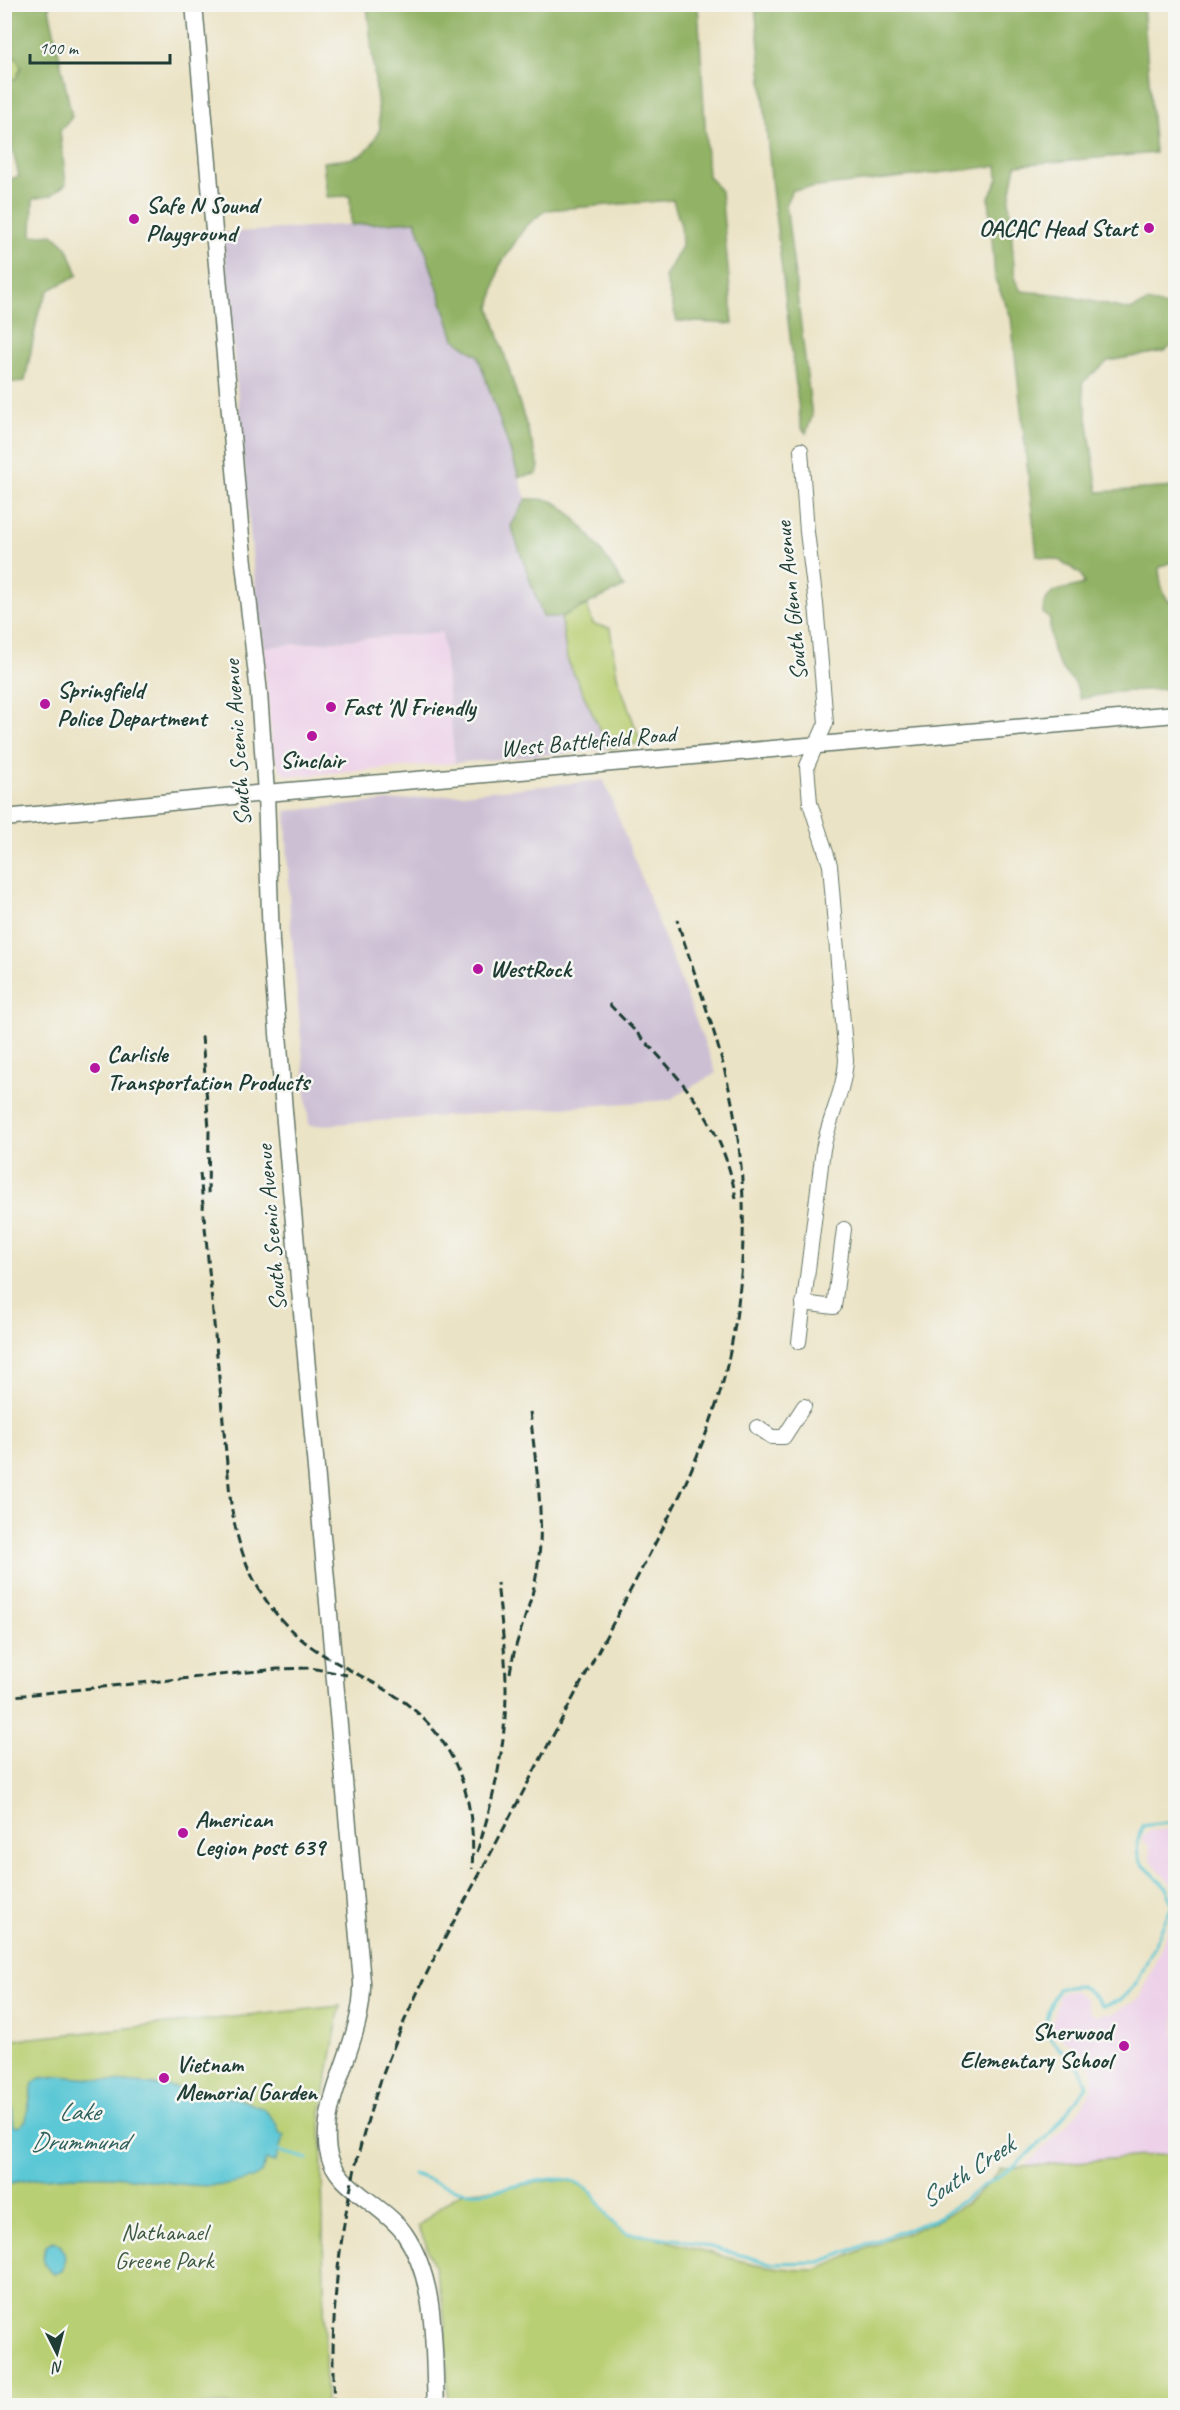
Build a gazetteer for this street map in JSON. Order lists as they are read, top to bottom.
{
  "streets": {
    "main road": ["West Battlefield Road", "South Scenic Avenue"],
    "street": ["South Glenn Avenue"]
  },
  "crossings": [
    ["South Glenn Avenue", "West Battlefield Road"],
    ["West Battlefield Road", "South Scenic Avenue"]
  ],
  "water": ["Lake Drummund", "South Creek"],
  "parks": ["Nathanael Greene Park"],
  "places": [
    "Safe N Sound Playground",
    "OACAC Head Start",
    "Springfield Police Department",
    "Fast 'N Friendly",
    "Sinclair",
    "WestRock",
    "Carlisle Transportation Products",
    "American Legion post 639",
    "Sherwood Elementary School",
    "Vietnam Memorial Garden"
  ],
  "scale_bar": "100 m",
  "north": "bottom"
}
